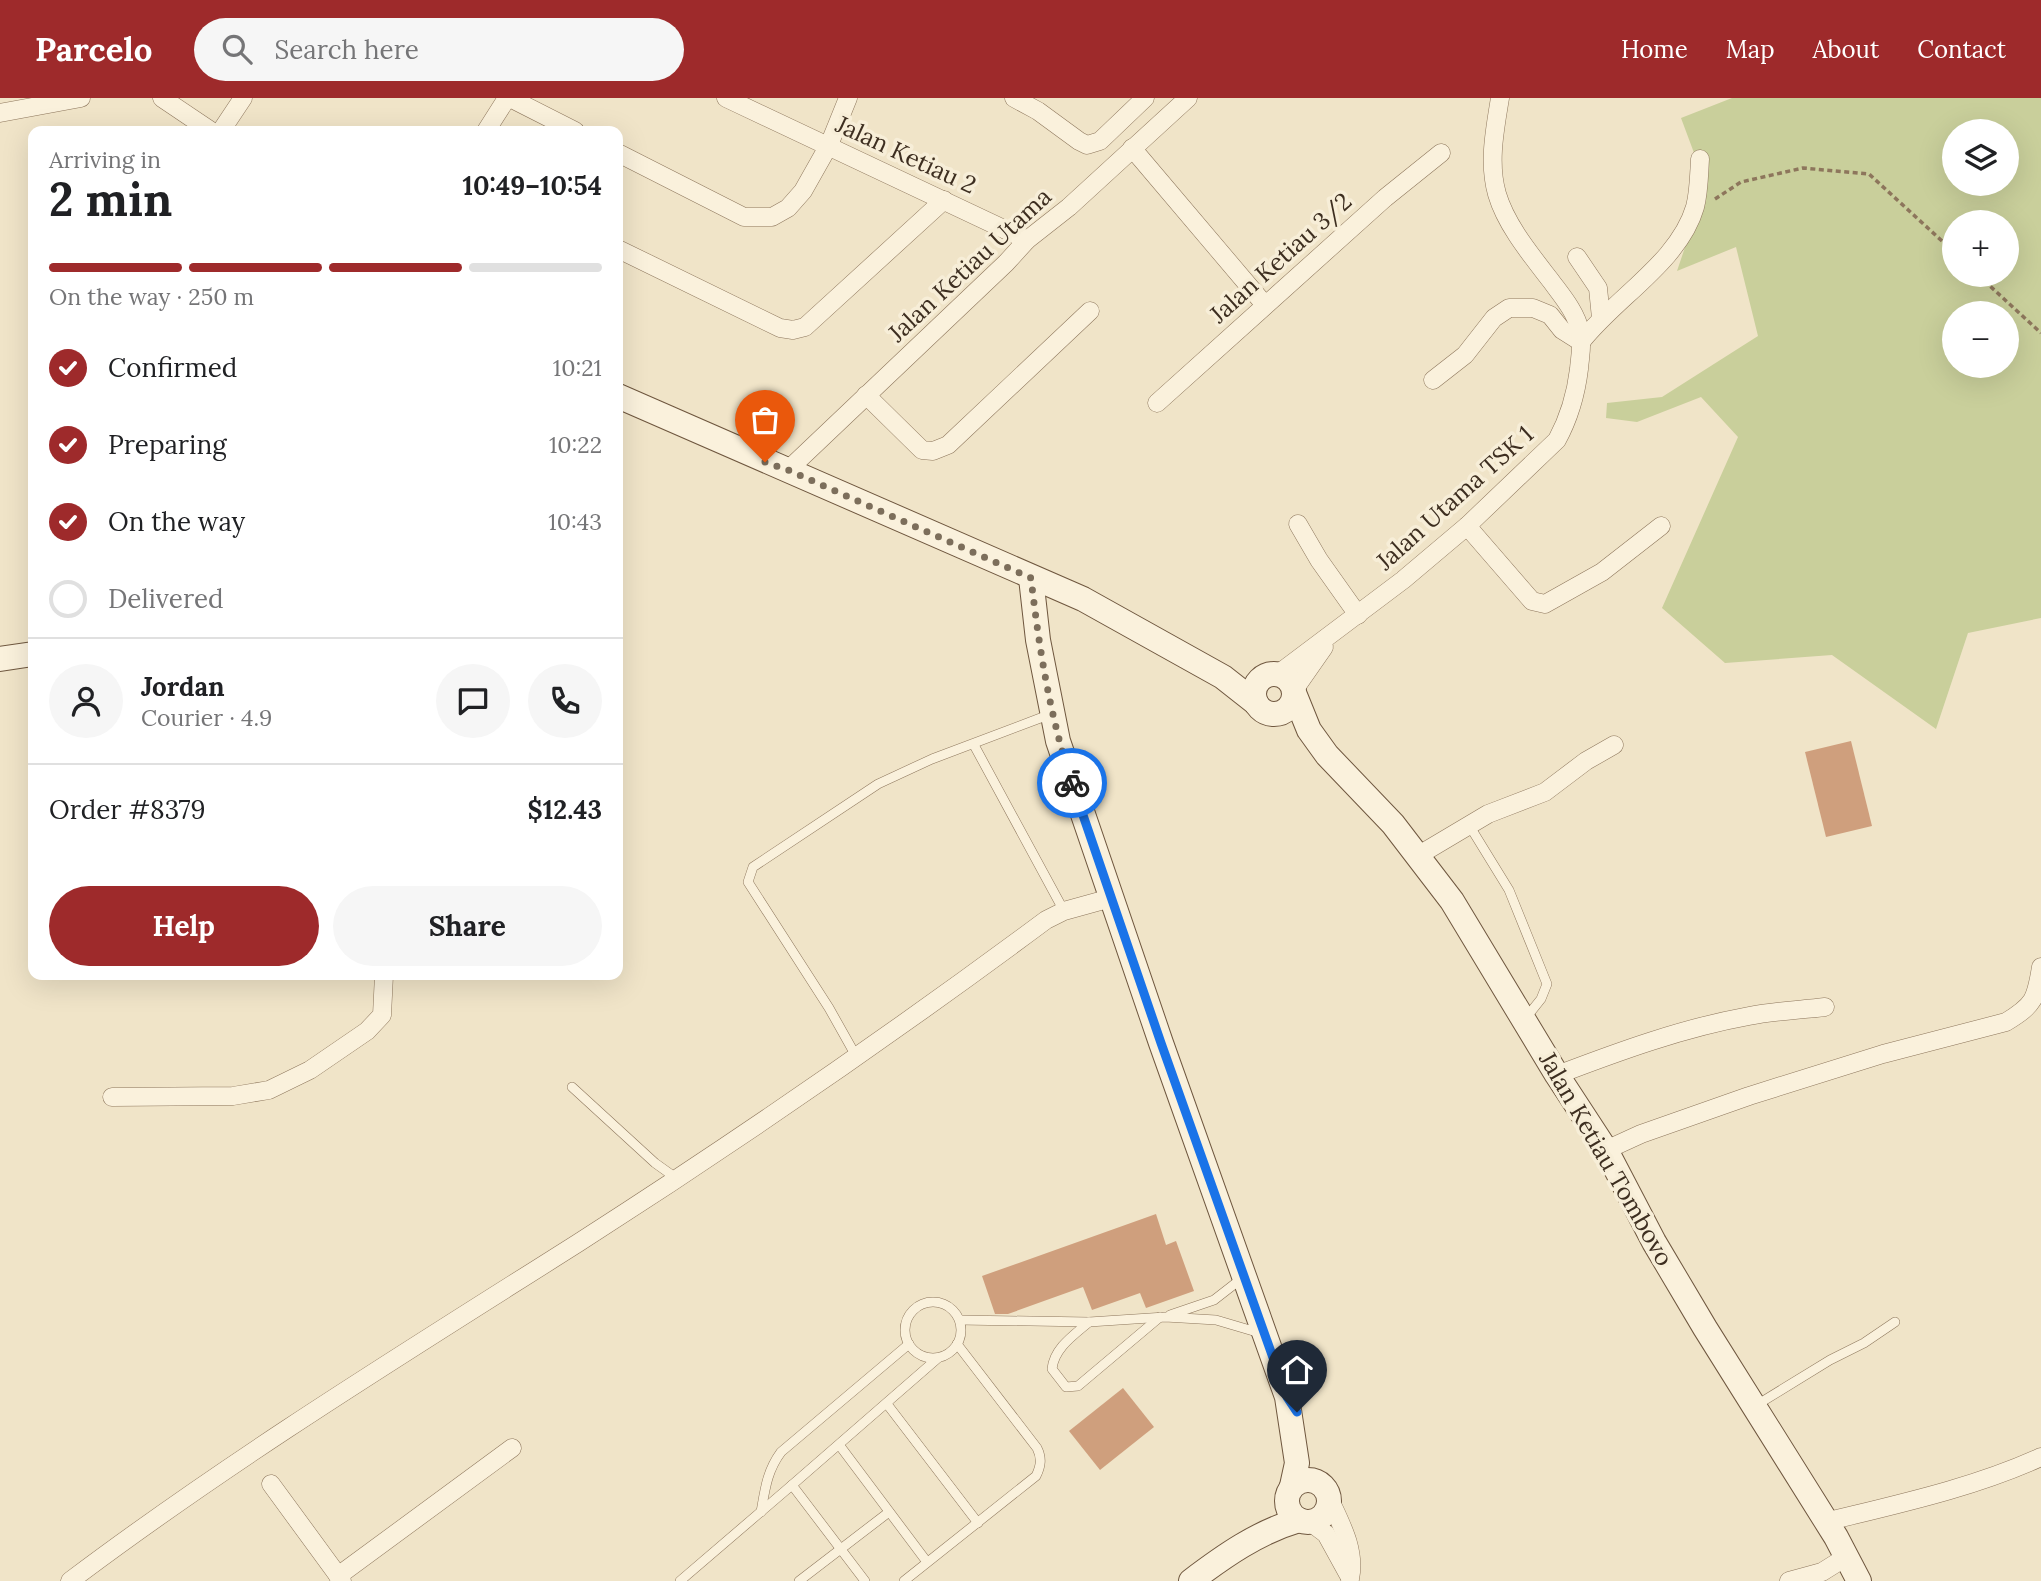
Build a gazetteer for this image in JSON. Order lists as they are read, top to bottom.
{
  "streets": {
    "street": [
      "Jalan Ketiau 2",
      "Jalan Ketiau 3/2",
      "Jalan Ketiau Utama",
      "Jalan Utama TSK 1",
      "Jalan Ketiau Tombovo"
    ]
  },
  "crossings": [
    ["Jalan Ketiau 2", "Jalan Ketiau Utama"],
    ["Jalan Ketiau Utama", "Jalan Ketiau Tombovo"],
    ["Jalan Utama TSK 1", "Jalan Ketiau Tombovo"]
  ],
  "page": {
    "header": "Parcelo",
    "search": "Search here",
    "nav": [
      "Home",
      "Map",
      "About",
      "Contact"
    ],
    "map_buttons": ["+", "−"],
    "heading": ["2 min", "Arriving in", "10:49–10:54"],
    "panel": [
      "Jordan",
      "Courier · 4.9",
      "Order #8379",
      "$12.43"
    ],
    "bar": "On the way · 250 m",
    "list": [
      ["Confirmed", "10:21"],
      ["Preparing", "10:22"],
      ["On the way", "10:43"],
      "Delivered"
    ],
    "buttons": ["Help", "Share"]
  }
}
